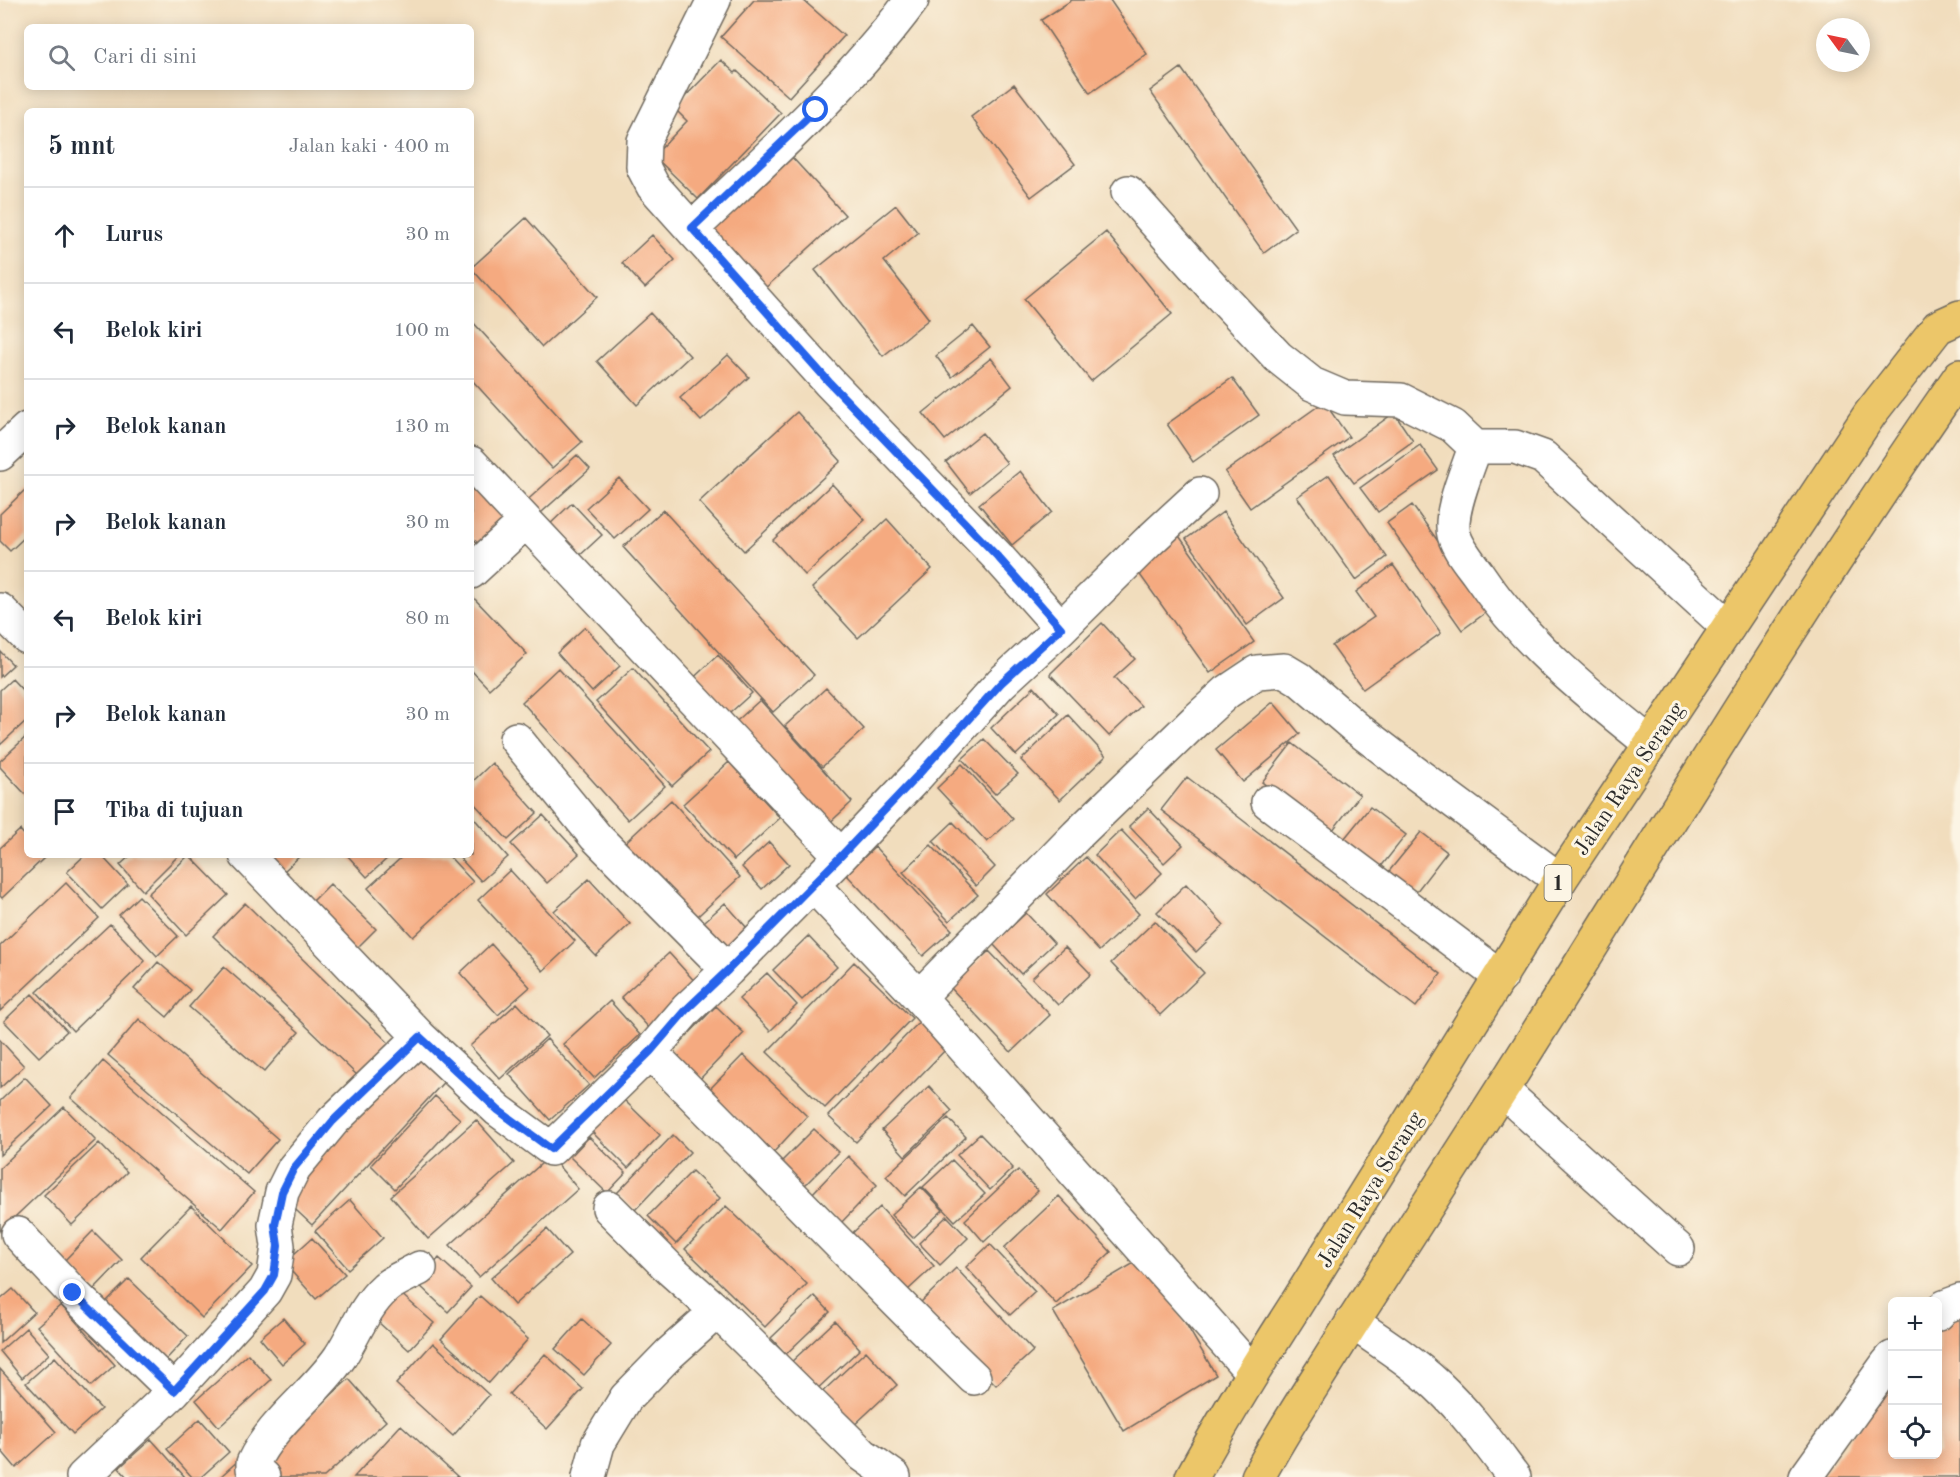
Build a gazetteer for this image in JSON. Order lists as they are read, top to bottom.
{
  "streets": {
    "highway": ["Jalan Raya Serang", "1"]
  },
  "north": "top left",
  "page": {
    "search": "Cari di sini",
    "heading": ["5 mnt", "Jalan kaki · 400 m"],
    "list": [
      ["Lurus", "30 m"],
      ["Belok kiri", "100 m"],
      ["Belok kanan", "130 m"],
      ["Belok kanan", "30 m"],
      ["Belok kiri", "80 m"],
      ["Belok kanan", "30 m"],
      "Tiba di tujuan"
    ],
    "map_buttons": ["+", "−"]
  }
}
